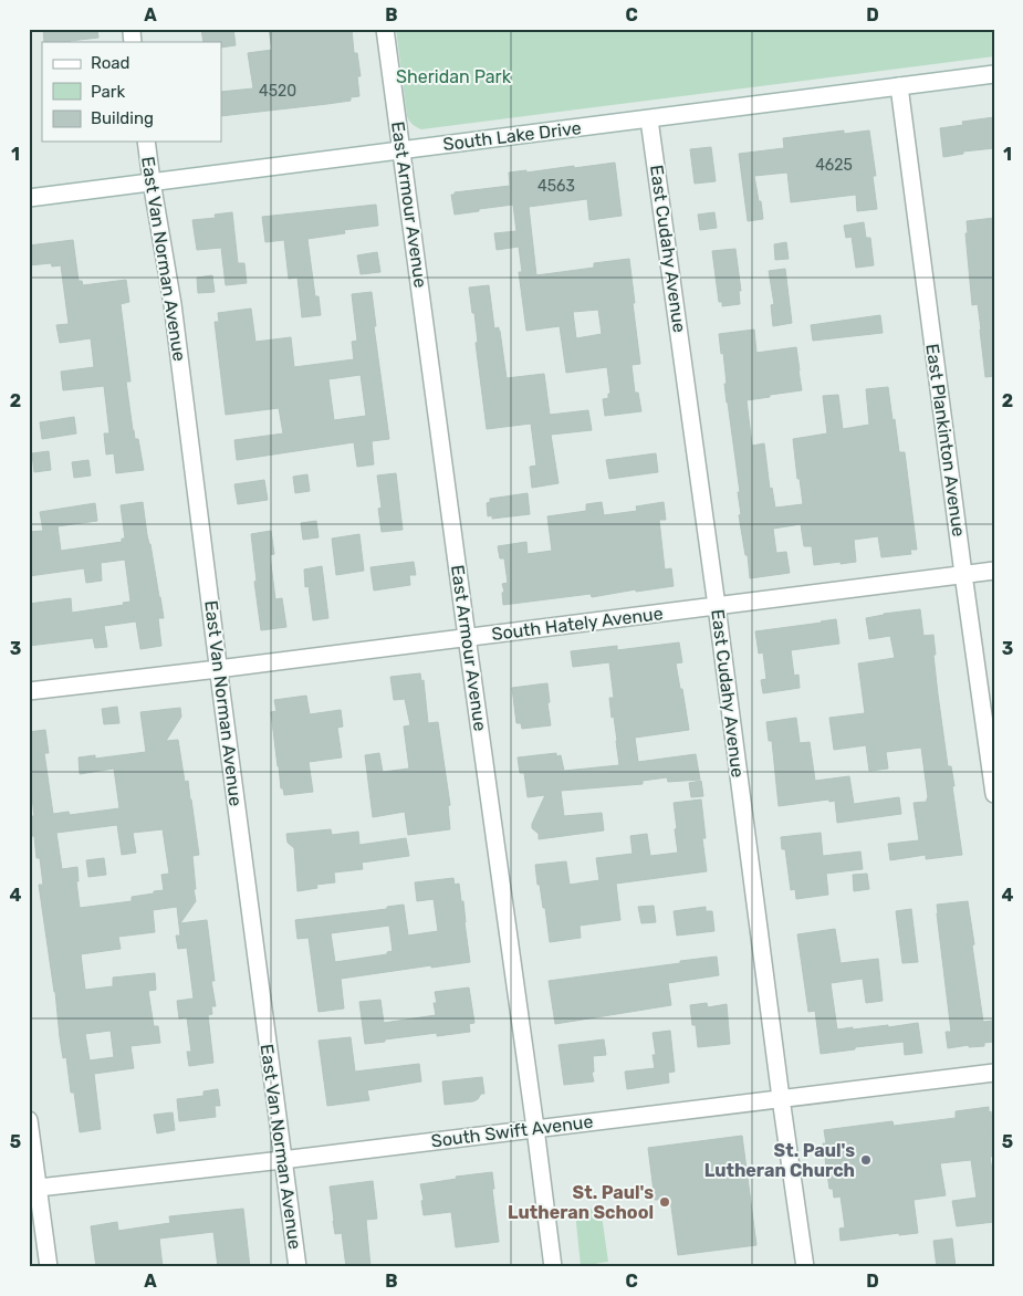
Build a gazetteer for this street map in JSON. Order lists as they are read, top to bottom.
{
  "streets": {
    "street": [
      "South Lake Drive",
      "East Armour Avenue",
      "East Cudahy Avenue",
      "East Van Norman Avenue",
      "East Plankinton Avenue",
      "South Hately Avenue",
      "South Swift Avenue"
    ]
  },
  "crossings": [
    ["South Lake Drive", "East Armour Avenue"],
    ["South Lake Drive", "East Cudahy Avenue"],
    ["South Lake Drive", "East Van Norman Avenue"],
    ["South Lake Drive", "East Plankinton Avenue"],
    ["East Armour Avenue", "South Hately Avenue"],
    ["East Armour Avenue", "South Swift Avenue"],
    ["East Cudahy Avenue", "South Hately Avenue"],
    ["East Cudahy Avenue", "South Swift Avenue"],
    ["East Van Norman Avenue", "South Hately Avenue"],
    ["East Van Norman Avenue", "South Swift Avenue"],
    ["East Plankinton Avenue", "South Hately Avenue"]
  ],
  "parks": ["Sheridan Park"],
  "places": ["St. Paul's Lutheran Church", "St. Paul's Lutheran School"],
  "house_numbers": ["4520", "4625", "4563"],
  "legend": ["Road", "Park", "Building"],
  "grid": {
    "columns": [
      "A",
      "B",
      "C",
      "D"
    ],
    "rows": [
      "1",
      "2",
      "3",
      "4",
      "5"
    ]
  }
}
